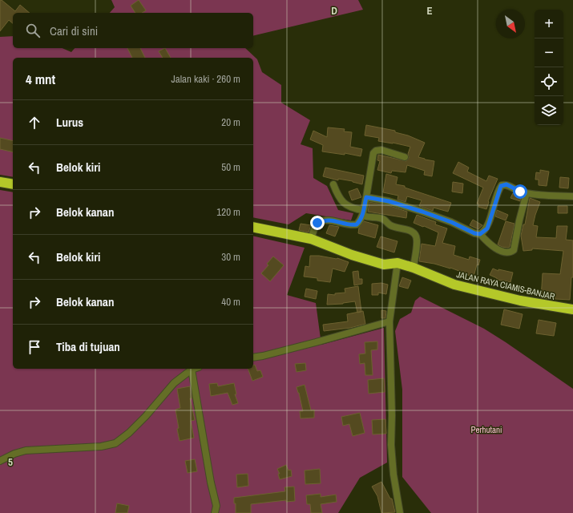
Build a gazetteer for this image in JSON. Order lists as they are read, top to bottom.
{
  "streets": {
    "highway": ["JALAN RAYA CIAMIS-BANJAR"]
  },
  "parks": ["Perhutani"],
  "north": "bottom right",
  "page": {
    "map_buttons": ["+", "−"],
    "search": "Cari di sini",
    "heading": ["4 mnt", "Jalan kaki · 260 m"],
    "list": [
      ["Lurus", "20 m"],
      ["Belok kiri", "50 m"],
      ["Belok kanan", "120 m"],
      ["Belok kiri", "30 m"],
      ["Belok kanan", "40 m"],
      "Tiba di tujuan"
    ]
  },
  "grid": {
    "columns": ["D", "E"],
    "rows": ["5"]
  }
}
